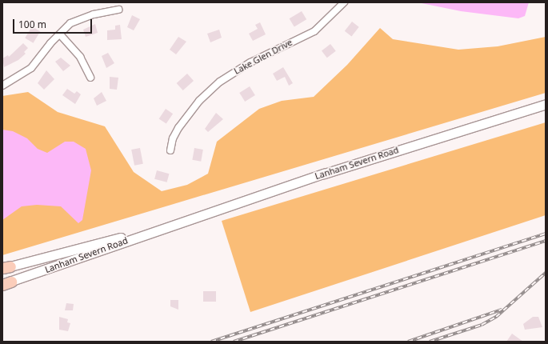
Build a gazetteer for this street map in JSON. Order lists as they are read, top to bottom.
{
  "streets": {
    "main road": ["Lanham Severn Road"],
    "street": ["Lake Glen Drive"]
  },
  "scale_bar": "100 m"
}
